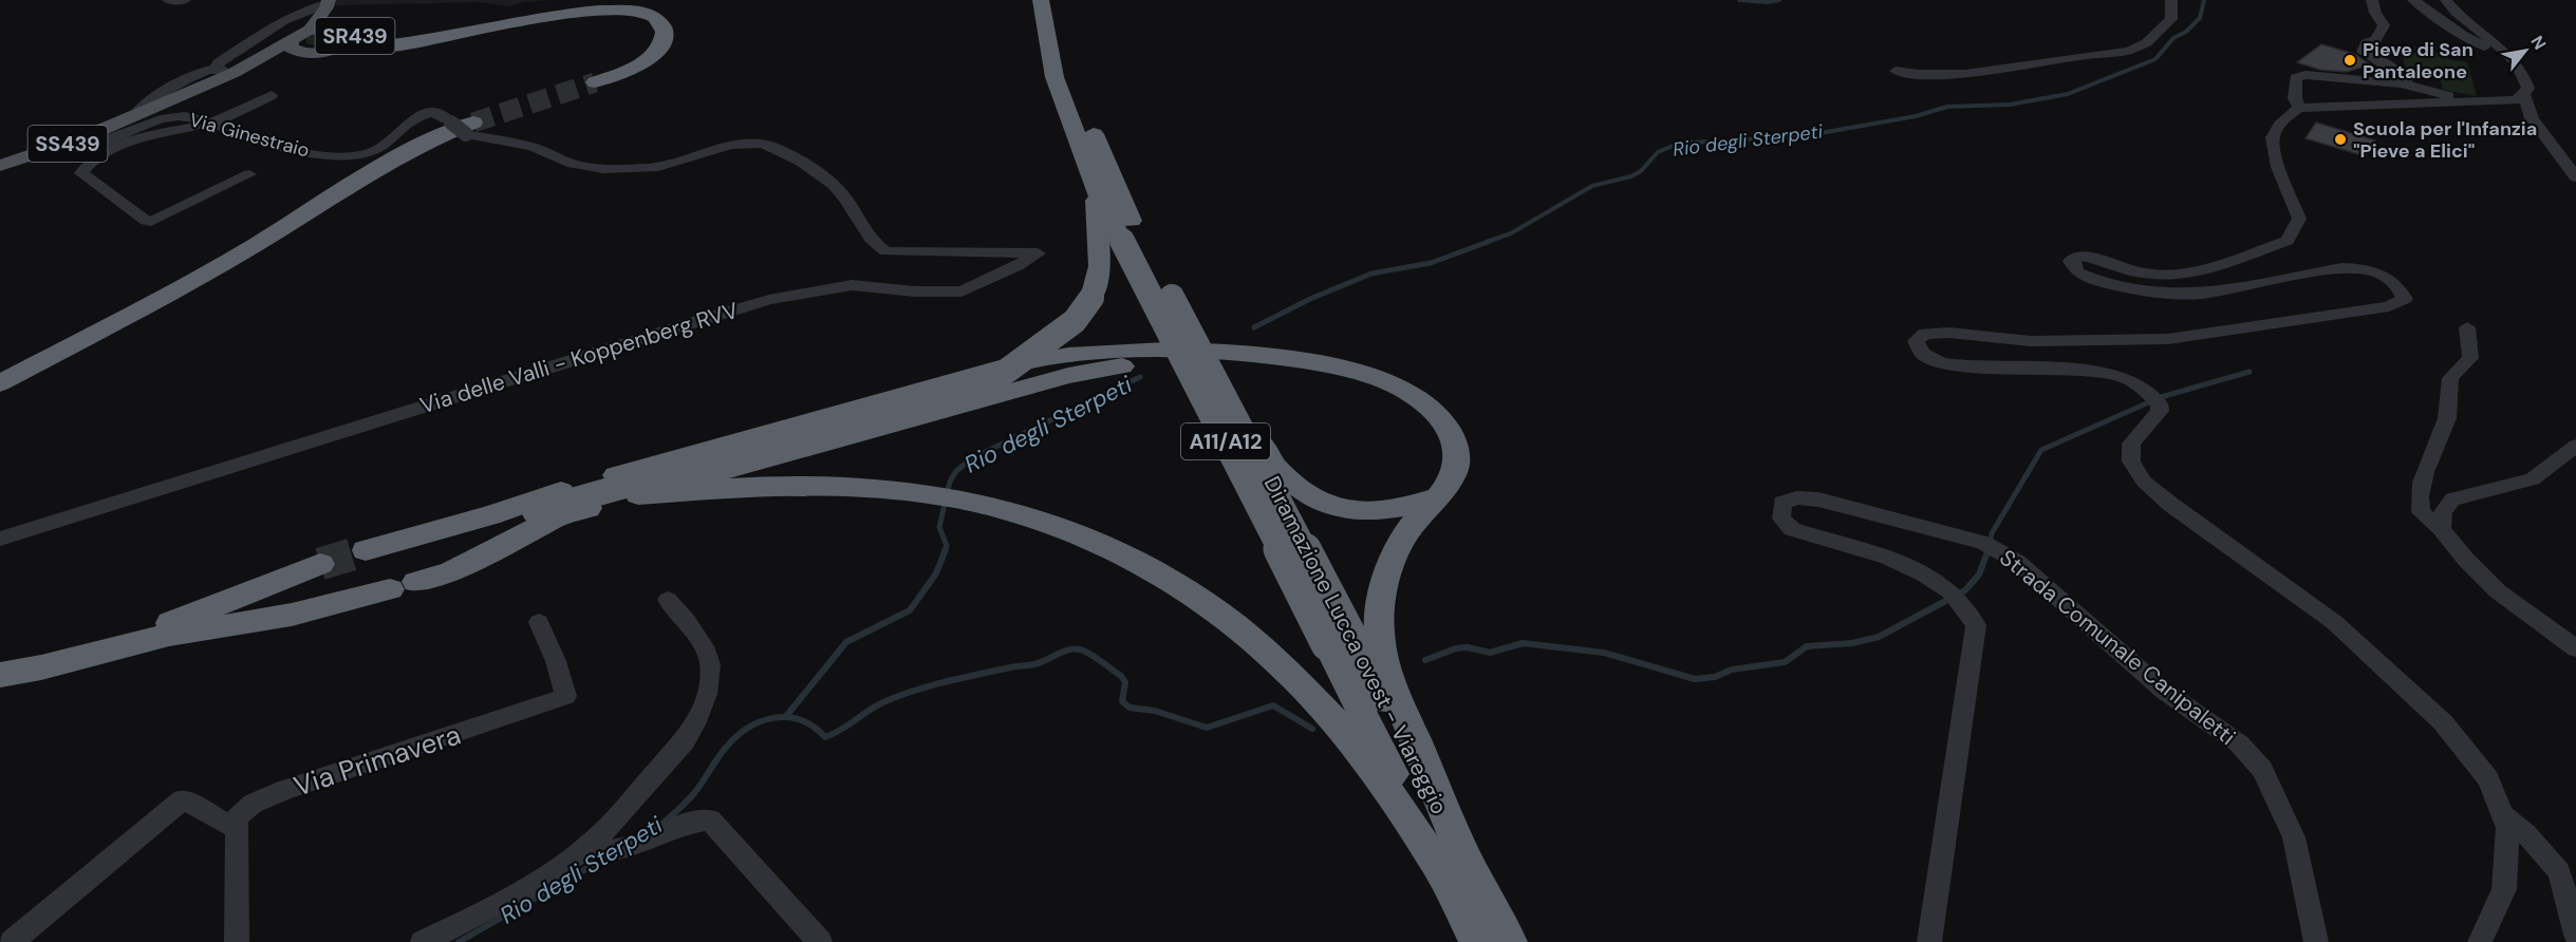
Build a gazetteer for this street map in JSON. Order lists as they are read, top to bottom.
{
  "streets": {
    "highway": ["A11/A12", "Diramazione Lucca ovest - Viareggio"],
    "main road": ["SR439", "SS439"],
    "street": [
      "Via Ginestraio",
      "Via delle Valli - Koppenberg RVV",
      "Strada Comunale Canipaletti",
      "Via Primavera"
    ]
  },
  "crossings": [
    ["SR439", "SS439"],
    ["Via Ginestraio", "SS439"],
    ["Via Ginestraio", "Via delle Valli - Koppenberg RVV"]
  ],
  "water": ["Rio degli Sterpeti"],
  "places": ["Pieve di San Pantaleone", "Scuola per l'Infanzia \"Pieve a Elici\""],
  "north": "top right"
}
